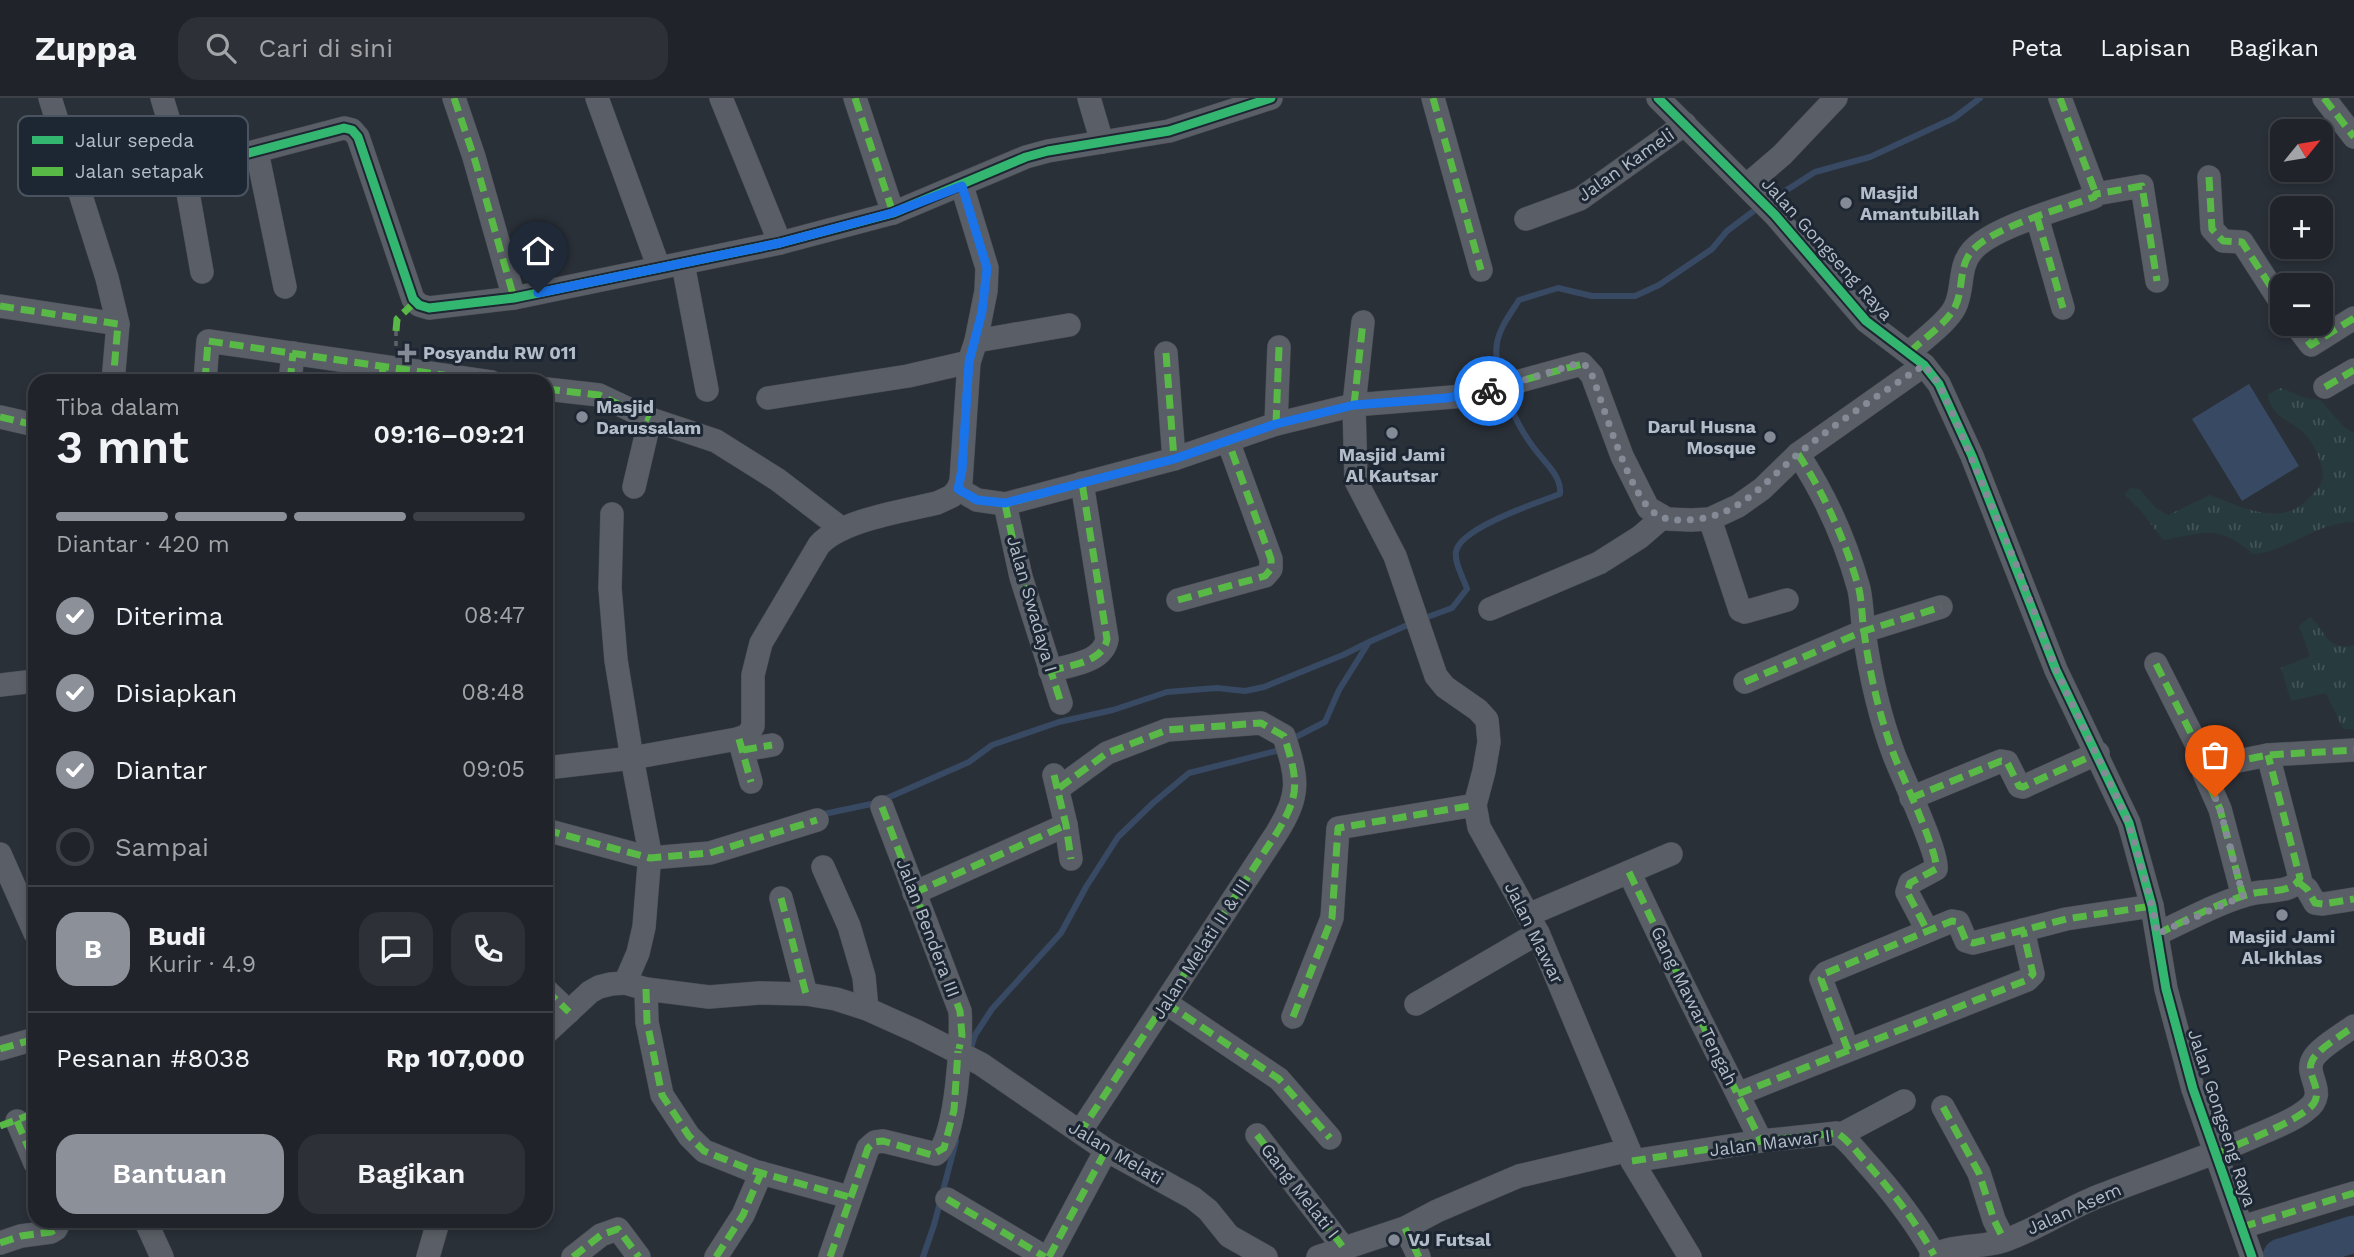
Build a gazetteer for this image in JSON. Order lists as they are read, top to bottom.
{
  "streets": {
    "street": [
      "Jalan Kameli",
      "Jalan Gongseng Raya",
      "Jalan Swadaya I",
      "Jalan Bendera III",
      "Jalan Mawar",
      "Jalan Melati II & III",
      "Gang Mawar Tengah",
      "Jalan Mawar I",
      "Jalan Melati",
      "Gang Melati I",
      "Jalan Asem"
    ]
  },
  "crossings": [
    ["Jalan Kameli", "Jalan Gongseng Raya"],
    ["Jalan Gongseng Raya", "Jalan Asem"],
    ["Jalan Bendera III", "Jalan Melati"],
    ["Jalan Mawar", "Jalan Mawar I"],
    ["Jalan Melati II & III", "Jalan Melati"],
    ["Gang Mawar Tengah", "Jalan Mawar I"],
    ["Jalan Mawar I", "Jalan Asem"]
  ],
  "places": {
    "other": [
      "Masjid Amantubillah",
      "Masjid Darussalam",
      "Masjid Jami Al Kautsar",
      "Darul Husna Mosque",
      "Masjid Jami Al-Ikhlas",
      "VJ Futsal"
    ],
    "health": ["Posyandu RW 011"]
  },
  "legend": ["Jalur sepeda", "Jalan setapak"],
  "north": "top right",
  "page": {
    "header": "Zuppa",
    "search": "Cari di sini",
    "nav": ["Peta", "Lapisan", "Bagikan"],
    "map_buttons": ["+", "−"],
    "heading": ["3 mnt", "Tiba dalam", "09:16–09:21"],
    "panel": [
      "Budi",
      "Kurir · 4.9",
      "Pesanan #8038",
      "Rp 107,000"
    ],
    "bar": "Diantar · 420 m",
    "list": [
      ["Diterima", "08:47"],
      ["Disiapkan", "08:48"],
      ["Diantar", "09:05"],
      "Sampai"
    ],
    "round": "B",
    "buttons": ["Bantuan", "Bagikan"]
  }
}
